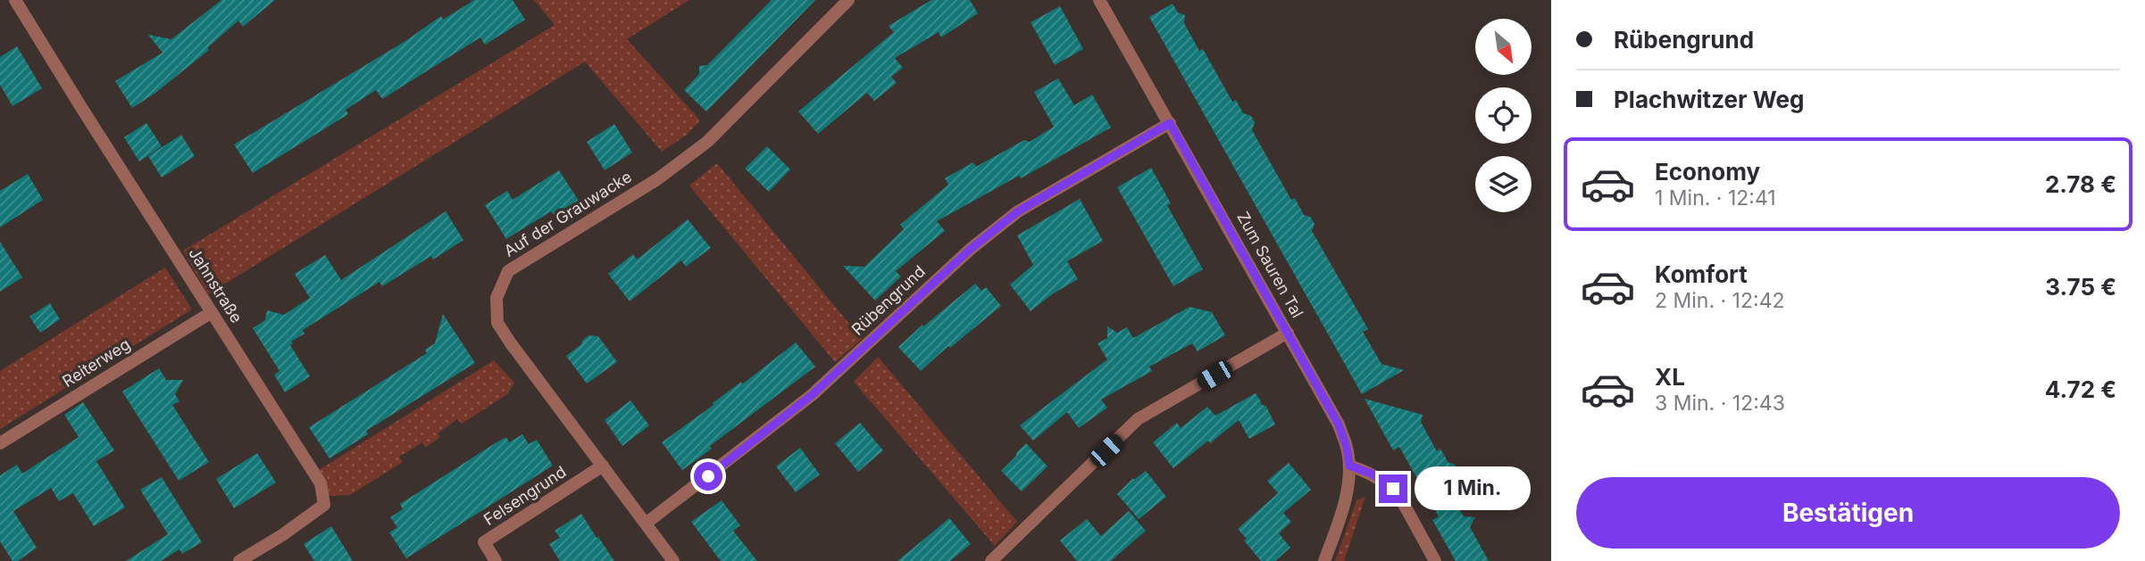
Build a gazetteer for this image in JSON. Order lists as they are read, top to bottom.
{
  "streets": {
    "street": [
      "Auf der Grauwacke",
      "Zum Sauren Tal",
      "Jahnstraße",
      "Rübengrund",
      "Reiterweg",
      "Felsengrund"
    ]
  },
  "crossings": [
    ["Auf der Grauwacke", "Rübengrund"],
    ["Auf der Grauwacke", "Felsengrund"],
    ["Zum Sauren Tal", "Rübengrund"],
    ["Jahnstraße", "Reiterweg"]
  ],
  "north": "bottom right",
  "page": {
    "banner": ["Rübengrund", "Plachwitzer Weg"],
    "list": [
      {
        "name": "Economy",
        "note": "1 Min. · 12:41",
        "value": "2.78 €"
      },
      {
        "name": "Komfort",
        "note": "2 Min. · 12:42",
        "value": "3.75 €"
      },
      {
        "name": "XL",
        "note": "3 Min. · 12:43",
        "value": "4.72 €"
      }
    ],
    "buttons": "Bestätigen",
    "bubble": "1 Min."
  }
}
